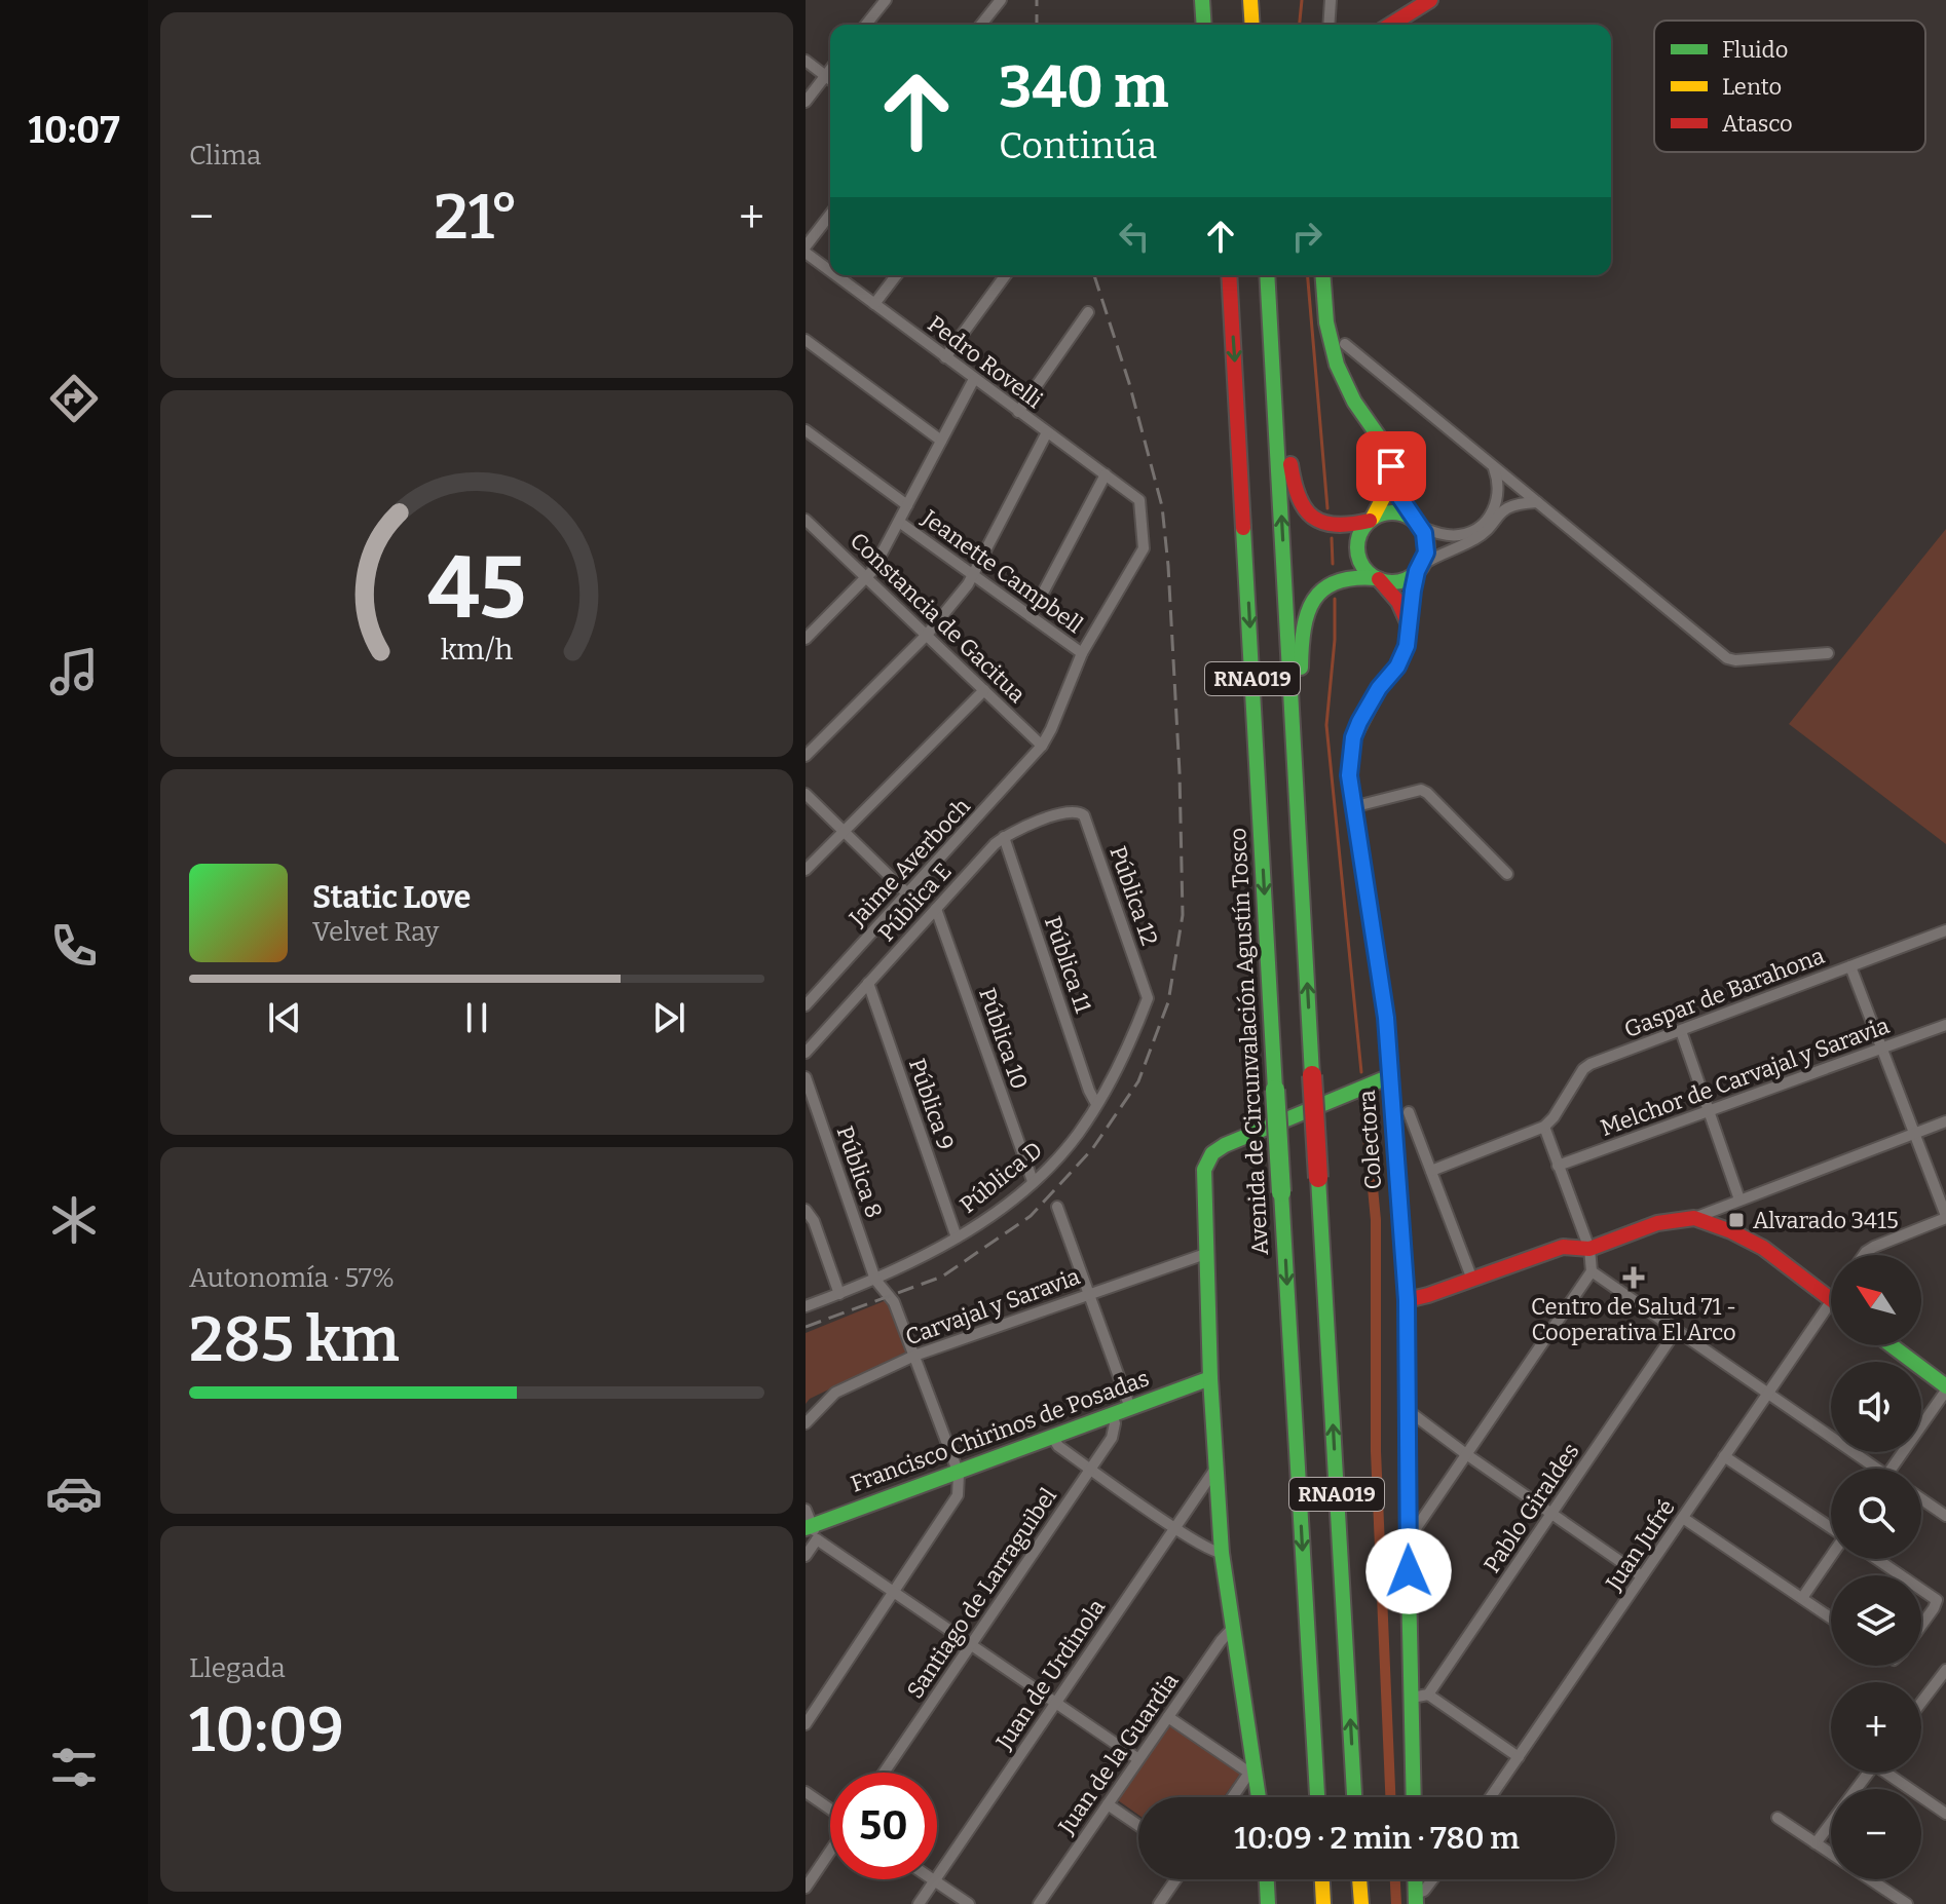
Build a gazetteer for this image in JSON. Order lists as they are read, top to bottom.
{
  "streets": {
    "main road": [
      "RNA019",
      "Avenida de Circunvalación Agustín Tosco",
      "Colectora",
      "Francisco Chirinos de Posadas"
    ],
    "street": [
      "Pedro Rovelli",
      "Jeanette Campbell",
      "Constancia de Gacitua",
      "Jaime Averboch",
      "Pública 12",
      "Pública E",
      "Pública 11",
      "Gaspar de Barahona",
      "Pública 10",
      "Melchor de Carvajal y Saravia",
      "Pública 9",
      "Pública 8",
      "Pública D",
      "Carvajal y Saravia",
      "Pablo Giraldes",
      "Juan Jufré",
      "Santiago de Larraguibel",
      "Juan de Urdinola",
      "Juan de la Guardia"
    ]
  },
  "crossings": [
    ["Pedro Rovelli", "Jaime Averboch"],
    ["Jeanette Campbell", "Jaime Averboch"],
    ["Constancia de Gacitua", "Jaime Averboch"],
    ["Pública 12", "Pública E"],
    ["Pública 12", "Pública D"],
    ["Pública E", "Pública 11"],
    ["Pública E", "Pública 10"],
    ["Pública E", "Pública 9"],
    ["Pública 11", "Pública D"],
    ["Pública 10", "Pública D"],
    ["Pública 9", "Pública D"],
    ["Colectora", "Carvajal y Saravia"],
    ["Colectora", "Francisco Chirinos de Posadas"],
    ["Colectora", "Pablo Giraldes"],
    ["Colectora", "Juan de Urdinola"],
    ["Colectora", "Juan de la Guardia"],
    ["Pública 8", "Pública D"],
    ["Pública 8", "Carvajal y Saravia"],
    ["Pública 8", "Francisco Chirinos de Posadas"],
    ["Francisco Chirinos de Posadas", "Santiago de Larraguibel"]
  ],
  "places": {
    "transit": ["Alvarado 3415"],
    "health": ["Centro de Salud 71 - Cooperativa El Arco"]
  },
  "legend": ["Fluido", "Lento", "Atasco"],
  "north": "top left",
  "page": {
    "tabs": "10:07",
    "tile": [
      "Clima",
      ["Autonomía · 57%", "285 km"],
      ["Llegada", "10:09"]
    ],
    "turn": ["340 m", "Continúa"],
    "heat": ["−", "21°", "+"],
    "song": ["Static Love", "Velvet Ray"],
    "map_buttons": ["+", "−"],
    "limit": "50",
    "trip": "10:09 · 2 min · 780 m",
    "gauge": ["45", "km/h"]
  }
}
